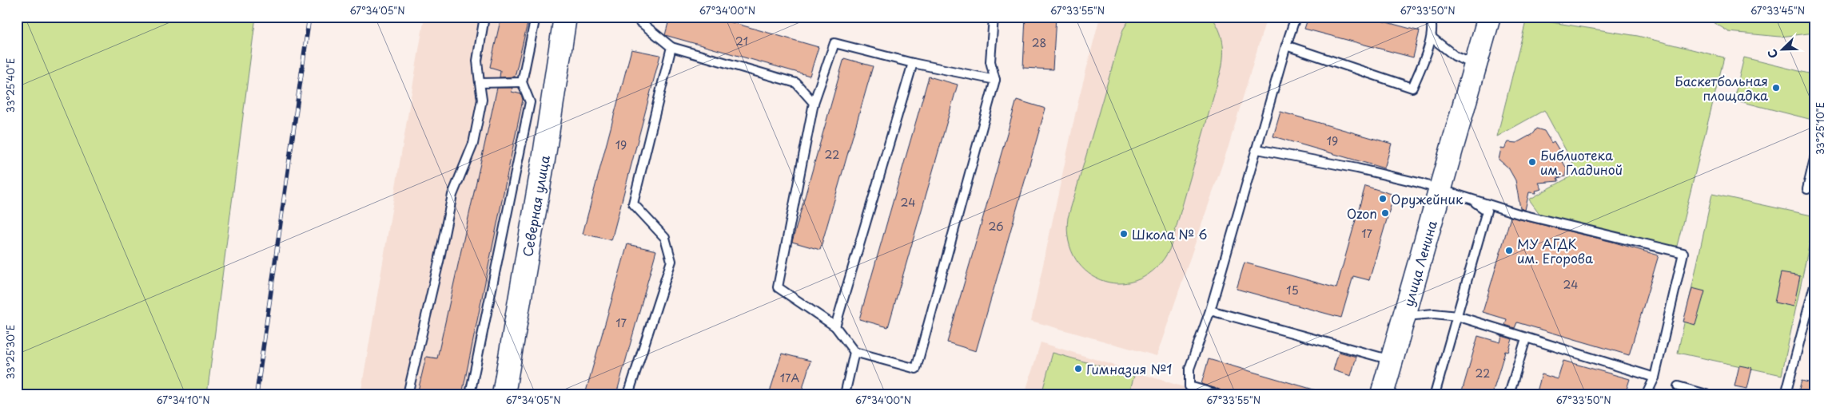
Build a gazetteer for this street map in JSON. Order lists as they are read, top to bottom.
{
  "streets": {
    "street": ["Северная улица", "улица Ленина"]
  },
  "places": [
    "Баскетбольная площадка",
    "Библиотека им. Гладиной",
    "Оружейник",
    "Ozon",
    "Школа № 6",
    "МУ АГДК им. Егорова",
    "Гимназия №1"
  ],
  "house_numbers": [
    "21",
    "28",
    "19",
    "19",
    "22",
    "24",
    "26",
    "17",
    "24",
    "15",
    "17",
    "22",
    "17А"
  ],
  "north": "bottom left",
  "coordinates": [
    "67°34'05\"N",
    "67°34'00\"N",
    "67°33'55\"N",
    "67°33'50\"N",
    "67°33'45\"N",
    "33°25'40\"E",
    "33°25'10\"E",
    "33°25'30\"E",
    "67°34'10\"N"
  ]
}
